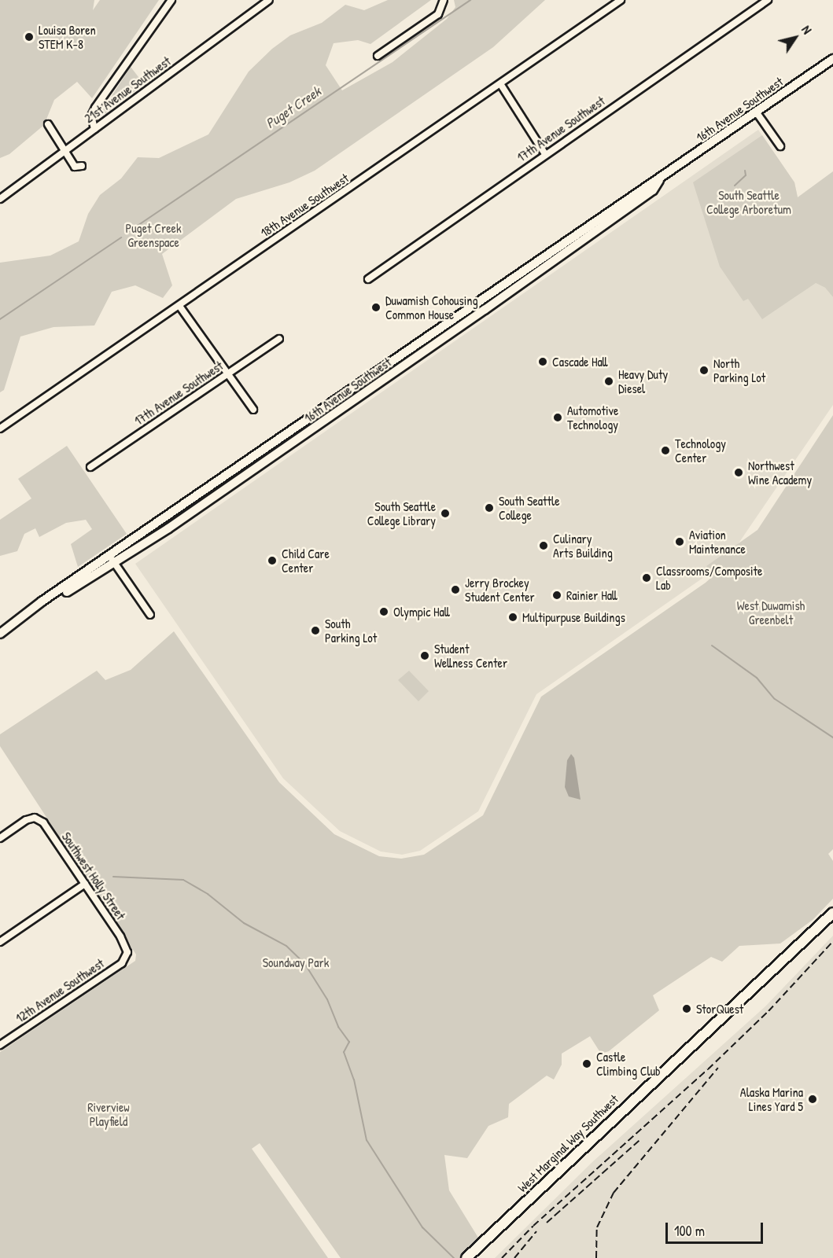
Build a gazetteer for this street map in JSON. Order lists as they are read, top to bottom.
{
  "streets": {
    "main road": ["West Marginal Way Southwest"],
    "street": [
      "21st Avenue Southwest",
      "16th Avenue Southwest",
      "17th Avenue Southwest",
      "18th Avenue Southwest",
      "Southwest Holly Street",
      "12th Avenue Southwest"
    ]
  },
  "crossings": [
    ["Southwest Holly Street", "12th Avenue Southwest"]
  ],
  "water": ["Puget Creek"],
  "parks": [
    "South Seattle College Arboretum",
    "Puget Creek Greenspace",
    "West Duwamish Greenbelt",
    "Soundway Park",
    "Riverview Playfield"
  ],
  "places": [
    "Louisa Boren STEM K-8",
    "Duwamish Cohousing Common House",
    "Cascade Hall",
    "North Parking Lot",
    "Heavy Duty Diesel",
    "Automotive Technology",
    "Technology Center",
    "Northwest Wine Academy",
    "South Seattle College",
    "South Seattle College Library",
    "Aviation Maintenance",
    "Culinary Arts Building",
    "Child Care Center",
    "Classrooms/Composite Lab",
    "Jerry Brockey Student Center",
    "Rainier Hall",
    "Olympic Hall",
    "Multipurpuse Buildings",
    "South Parking Lot",
    "Student Wellness Center",
    "StorQuest",
    "Castle Climbing Club",
    "Alaska Marina Lines Yard 5"
  ],
  "scale_bar": "100 m",
  "north": "top right"
}
